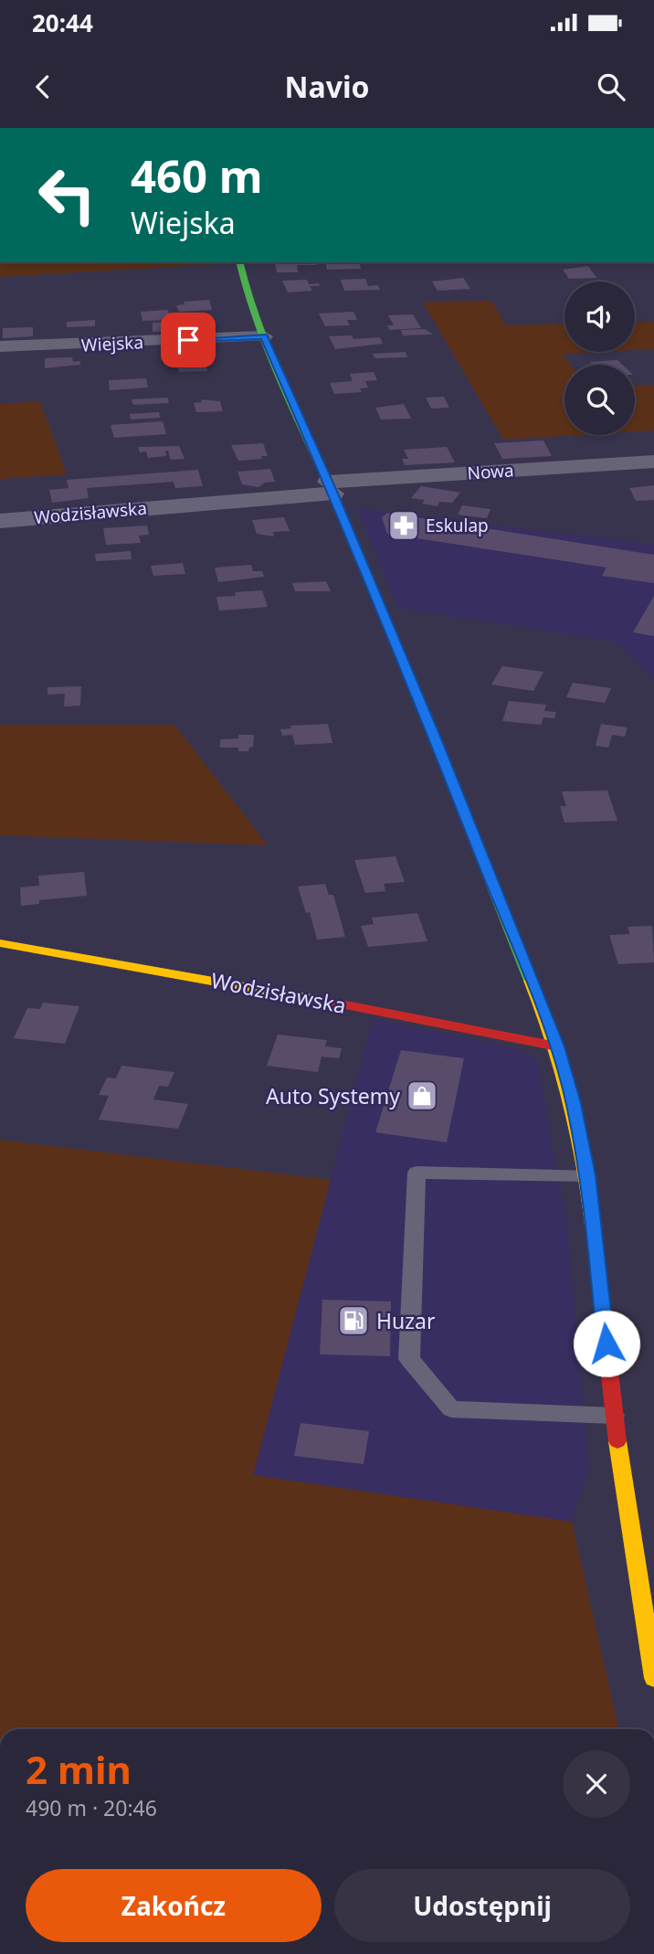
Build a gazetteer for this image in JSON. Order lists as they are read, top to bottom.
{
  "streets": {
    "street": ["Wiejska", "Nowa", "Wodzisławska"]
  },
  "crossings": [
    ["Nowa", "Wodzisławska"]
  ],
  "places": {
    "pharmacy": ["Eskulap"],
    "shop": ["Auto Systemy"],
    "fuel station": ["Huzar"]
  },
  "page": {
    "status": "20:44",
    "header": "Navio",
    "turn": ["460 m", "Wiejska"],
    "heading": ["2 min", "490 m · 20:46"],
    "buttons": ["Zakończ", "Udostępnij"]
  }
}
